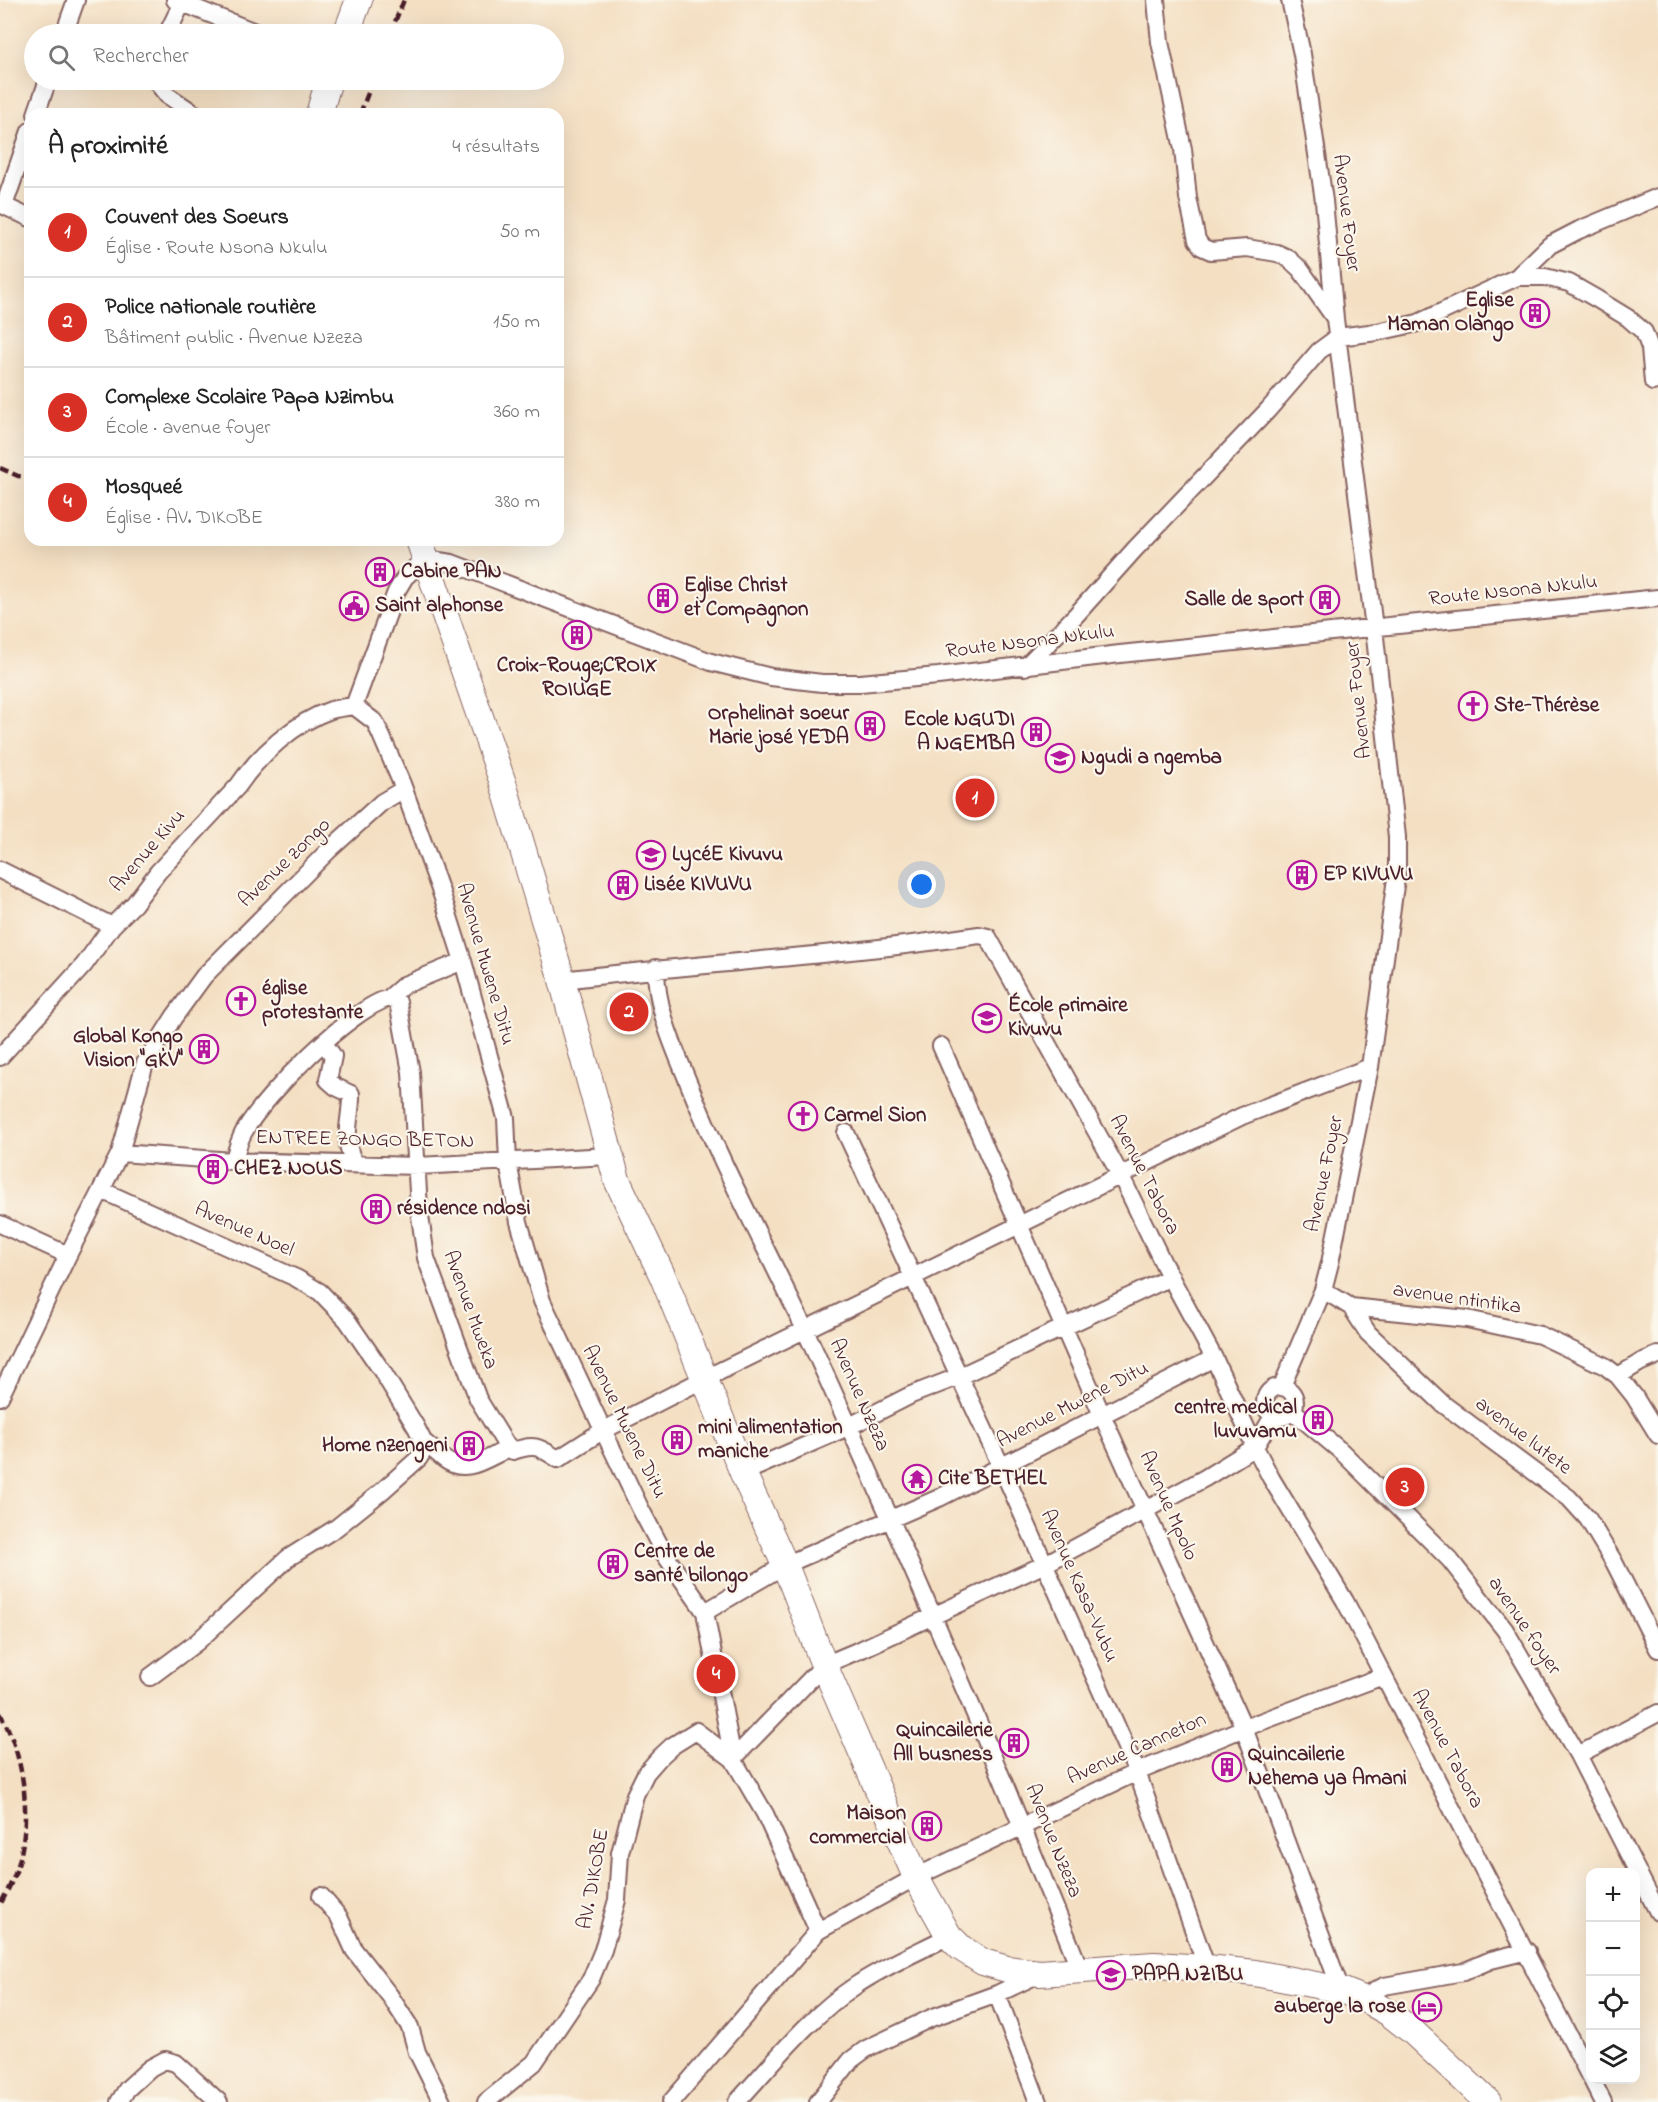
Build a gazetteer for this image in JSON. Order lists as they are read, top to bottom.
{
  "streets": {
    "street": [
      "Avenue Foyer",
      "Route Nsona Nkulu",
      "Avenue Kivu",
      "Avenue zongo",
      "Avenue Mwene Ditu",
      "ENTREE ZONGO BETON",
      "Avenue Tabora",
      "Avenue Noel",
      "avenue ntintika",
      "Avenue Mweka",
      "Avenue Nzeza",
      "avenue lutete",
      "Avenue Mpolo",
      "Avenue Kasa-Vubu",
      "avenue foyer",
      "Avenue Canneton",
      "AV. DIKOBE"
    ]
  },
  "crossings": [
    ["Avenue Foyer", "Route Nsona Nkulu"],
    ["Avenue Foyer", "avenue lutete"],
    ["Avenue Foyer", "avenue foyer"],
    ["Avenue Kivu", "Avenue Mwene Ditu"],
    ["Avenue zongo", "Avenue Mwene Ditu"],
    ["Avenue zongo", "ENTREE ZONGO BETON"],
    ["Avenue zongo", "Avenue Noel"],
    ["Avenue Mwene Ditu", "ENTREE ZONGO BETON"],
    ["Avenue Mwene Ditu", "Avenue Tabora"],
    ["Avenue Mwene Ditu", "Avenue Nzeza"],
    ["Avenue Mwene Ditu", "Avenue Mpolo"],
    ["Avenue Mwene Ditu", "Avenue Kasa-Vubu"],
    ["ENTREE ZONGO BETON", "Avenue Mweka"],
    ["Avenue Tabora", "Avenue Nzeza"],
    ["Avenue Tabora", "Avenue Canneton"],
    ["Avenue Noel", "Avenue Mweka"],
    ["avenue ntintika", "avenue lutete"],
    ["Avenue Nzeza", "Avenue Canneton"],
    ["Avenue Mpolo", "Avenue Canneton"],
    ["Avenue Kasa-Vubu", "Avenue Canneton"]
  ],
  "places": {
    "building": [
      "Eglise Maman Olango",
      "Cabine PAN",
      "Eglise Christ et Compagnon",
      "Salle de sport",
      "Croix-Rouge;CROIX ROIUGE",
      "Orphelinat soeur Marie josé YEDA",
      "Ecole NGUDI A NGEMBA",
      "EP KIVUVU",
      "Lisée KIVUVU",
      "Global Kongo Vision \"GKV\"",
      "CHEZ NOUS",
      "résidence ndosi",
      "centre medical luvuvamu",
      "mini alimentation maniche",
      "Home nzengeni",
      "Centre de santé bilongo",
      "Quincailerie All busness",
      "Quincailerie Nehema ya Amani",
      "Maison commercial"
    ],
    "public building": ["Saint alphonse"],
    "church": ["Ste-Thérèse", "église protestante", "Carmel Sion"],
    "school or university": [
      "Ngudi a ngemba",
      "LycéE Kivuvu",
      "École primaire Kivuvu",
      "PAPA NZIBU"
    ],
    "temple": ["Cite BETHEL"],
    "hotel": ["auberge la rose"]
  },
  "page": {
    "search": "Rechercher",
    "heading": ["À proximité", "4 résultats"],
    "list": [
      {
        "mark": "1",
        "name": "Couvent des Soeurs",
        "note": "Église · Route Nsona Nkulu",
        "value": "50 m"
      },
      {
        "mark": "2",
        "name": "Police nationale routière",
        "note": "Bâtiment public · Avenue Nzeza",
        "value": "150 m"
      },
      {
        "mark": "3",
        "name": "Complexe Scolaire Papa Nzimbu",
        "note": "École · avenue foyer",
        "value": "360 m"
      },
      {
        "mark": "4",
        "name": "Mosqueé",
        "note": "Église · AV. DIKOBE",
        "value": "380 m"
      }
    ],
    "pins": [
      "1",
      "2",
      "3",
      "4"
    ],
    "map_buttons": ["+", "−"]
  }
}
